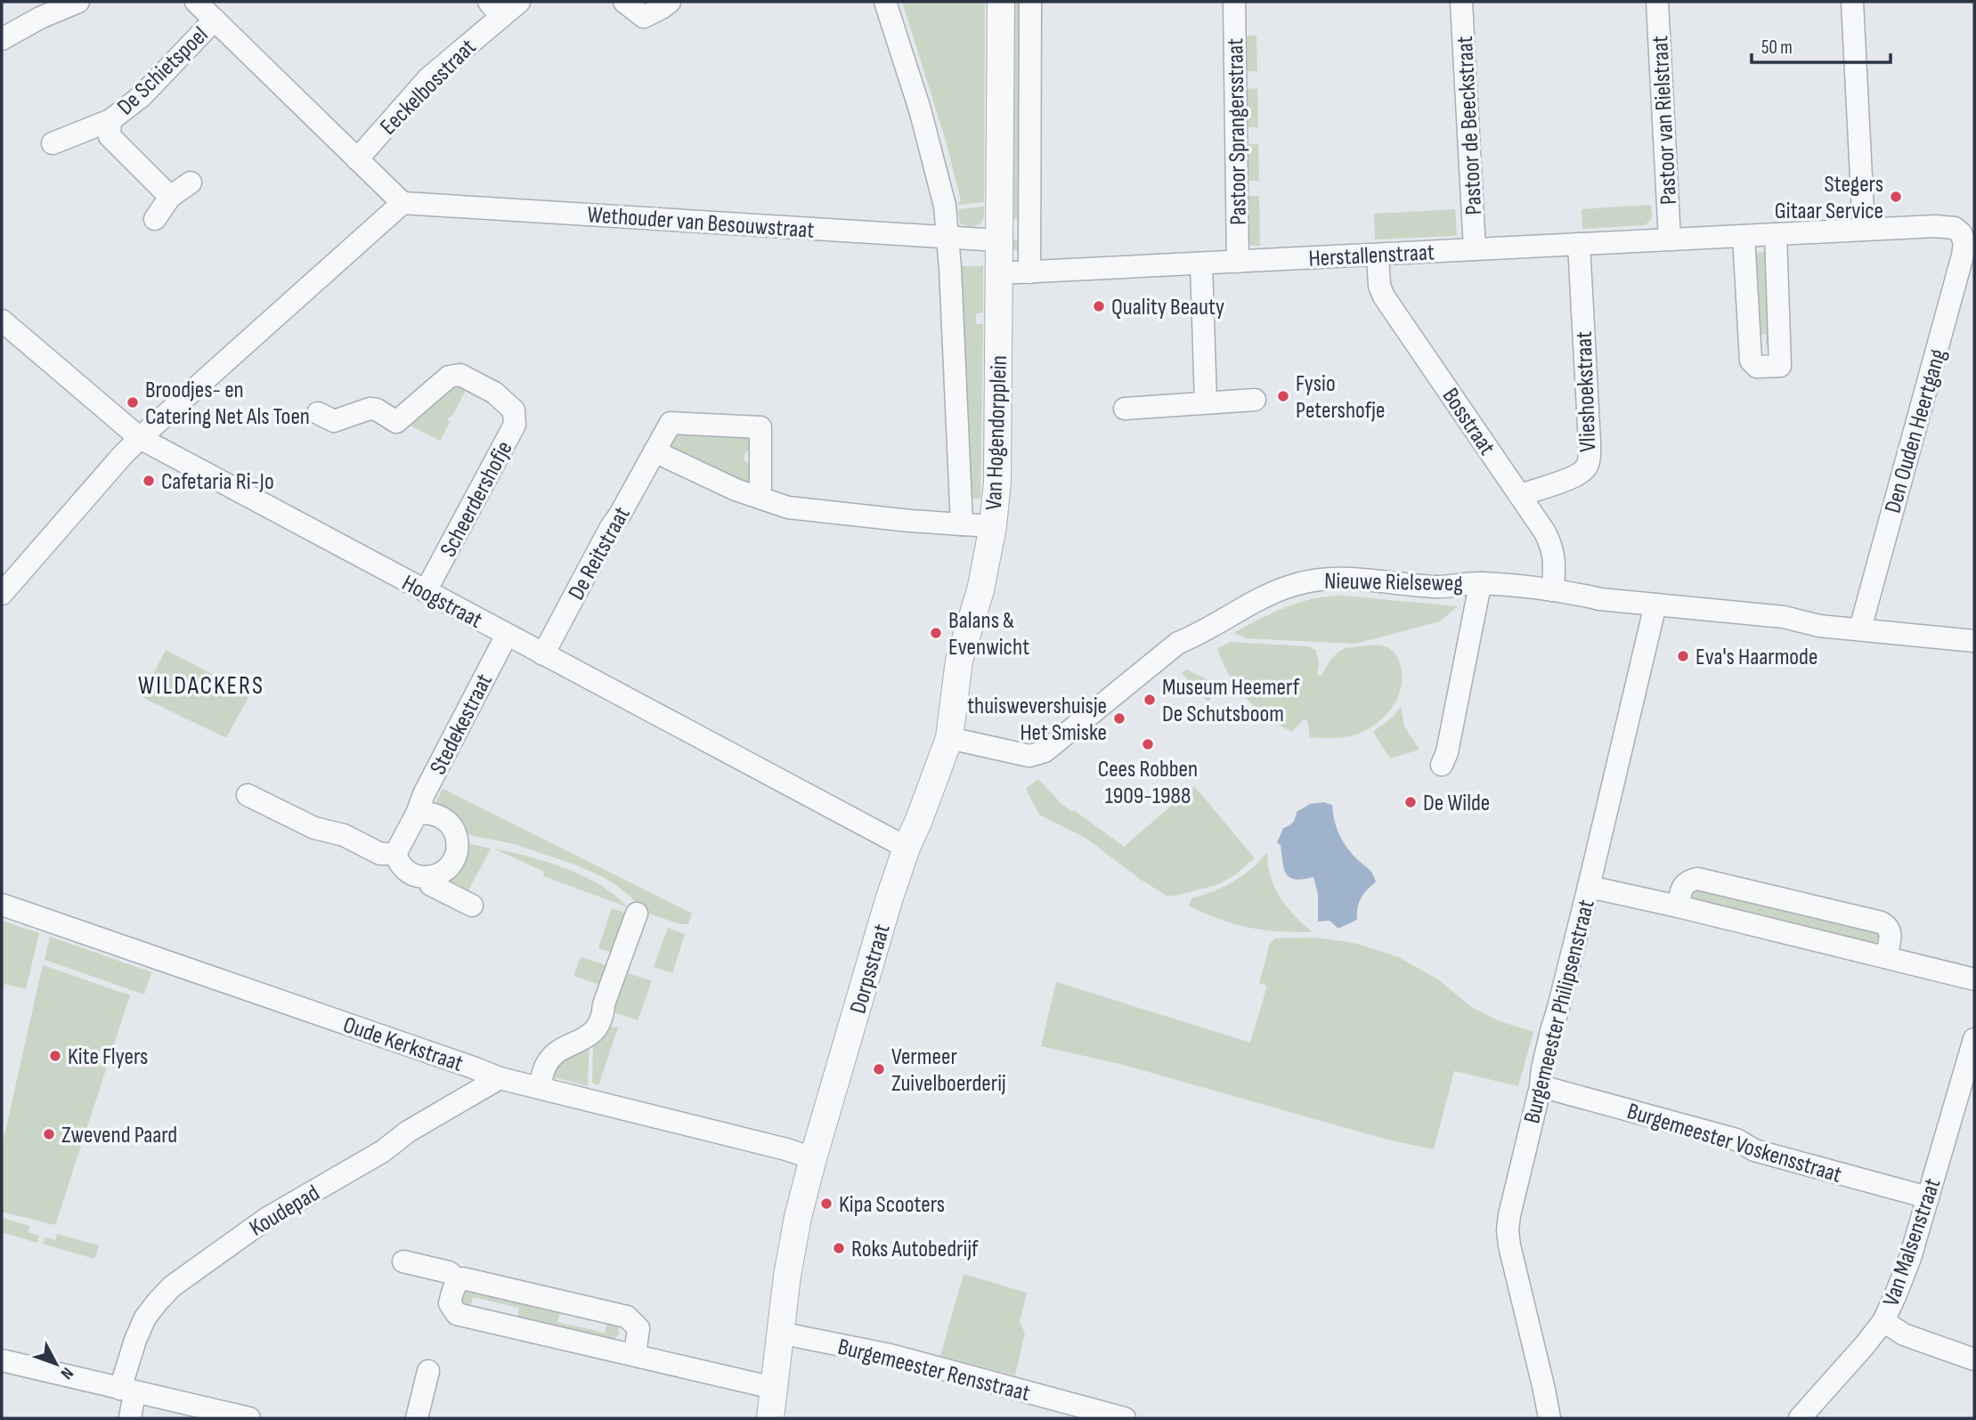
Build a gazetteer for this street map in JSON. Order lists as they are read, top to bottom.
{
  "streets": {
    "street": [
      "De Schietspoel",
      "Eeckelbosstraat",
      "Pastoor van Rielstraat",
      "Pastoor de Beeckstraat",
      "Pastoor Sprangersstraat",
      "Wethouder van Besouwstraat",
      "Herstallenstraat",
      "Vlieshoekstraat",
      "Bosstraat",
      "Den Ouden Heertgang",
      "Van Hogendorpplein",
      "Scheerdershofje",
      "De Reitstraat",
      "Nieuwe Rielseweg",
      "Hoogstraat",
      "Stedekestraat",
      "Dorpsstraat",
      "Burgemeester Philipsenstraat",
      "Oude Kerkstraat",
      "Burgemeester Voskensstraat",
      "Koudepad",
      "Van Malsenstraat",
      "Burgemeester Rensstraat"
    ]
  },
  "crossings": [
    ["Pastoor van Rielstraat", "Herstallenstraat"],
    ["Pastoor de Beeckstraat", "Herstallenstraat"],
    ["Pastoor Sprangersstraat", "Herstallenstraat"],
    ["Wethouder van Besouwstraat", "Van Hogendorpplein"],
    ["Herstallenstraat", "Vlieshoekstraat"],
    ["Herstallenstraat", "Bosstraat"],
    ["Herstallenstraat", "Den Ouden Heertgang"],
    ["Herstallenstraat", "Van Hogendorpplein"],
    ["Vlieshoekstraat", "Bosstraat"],
    ["Bosstraat", "Nieuwe Rielseweg"],
    ["Den Ouden Heertgang", "Nieuwe Rielseweg"],
    ["Van Hogendorpplein", "Dorpsstraat"],
    ["Scheerdershofje", "Hoogstraat"],
    ["De Reitstraat", "Hoogstraat"],
    ["Nieuwe Rielseweg", "Dorpsstraat"],
    ["Nieuwe Rielseweg", "Burgemeester Philipsenstraat"],
    ["Hoogstraat", "Stedekestraat"],
    ["Hoogstraat", "Dorpsstraat"],
    ["Dorpsstraat", "Oude Kerkstraat"],
    ["Dorpsstraat", "Burgemeester Rensstraat"],
    ["Burgemeester Philipsenstraat", "Burgemeester Voskensstraat"],
    ["Oude Kerkstraat", "Koudepad"],
    ["Burgemeester Voskensstraat", "Van Malsenstraat"]
  ],
  "districts": ["WILDACKERS"],
  "places": [
    "Stegers Gitaar Service",
    "Quality Beauty",
    "Fysio Petershofje",
    "Broodjes- en Catering Net Als Toen",
    "Cafetaria Ri-Jo",
    "Balans & Evenwicht",
    "Eva's Haarmode",
    "Museum Heemerf De Schutsboom",
    "thuiswevershuisje Het Smiske",
    "Cees Robben 1909-1988",
    "De Wilde",
    "Kite Flyers",
    "Vermeer Zuivelboerderij",
    "Zwevend Paard",
    "Kipa Scooters",
    "Roks Autobedrijf"
  ],
  "scale_bar": "50 m",
  "north": "bottom right"
}
